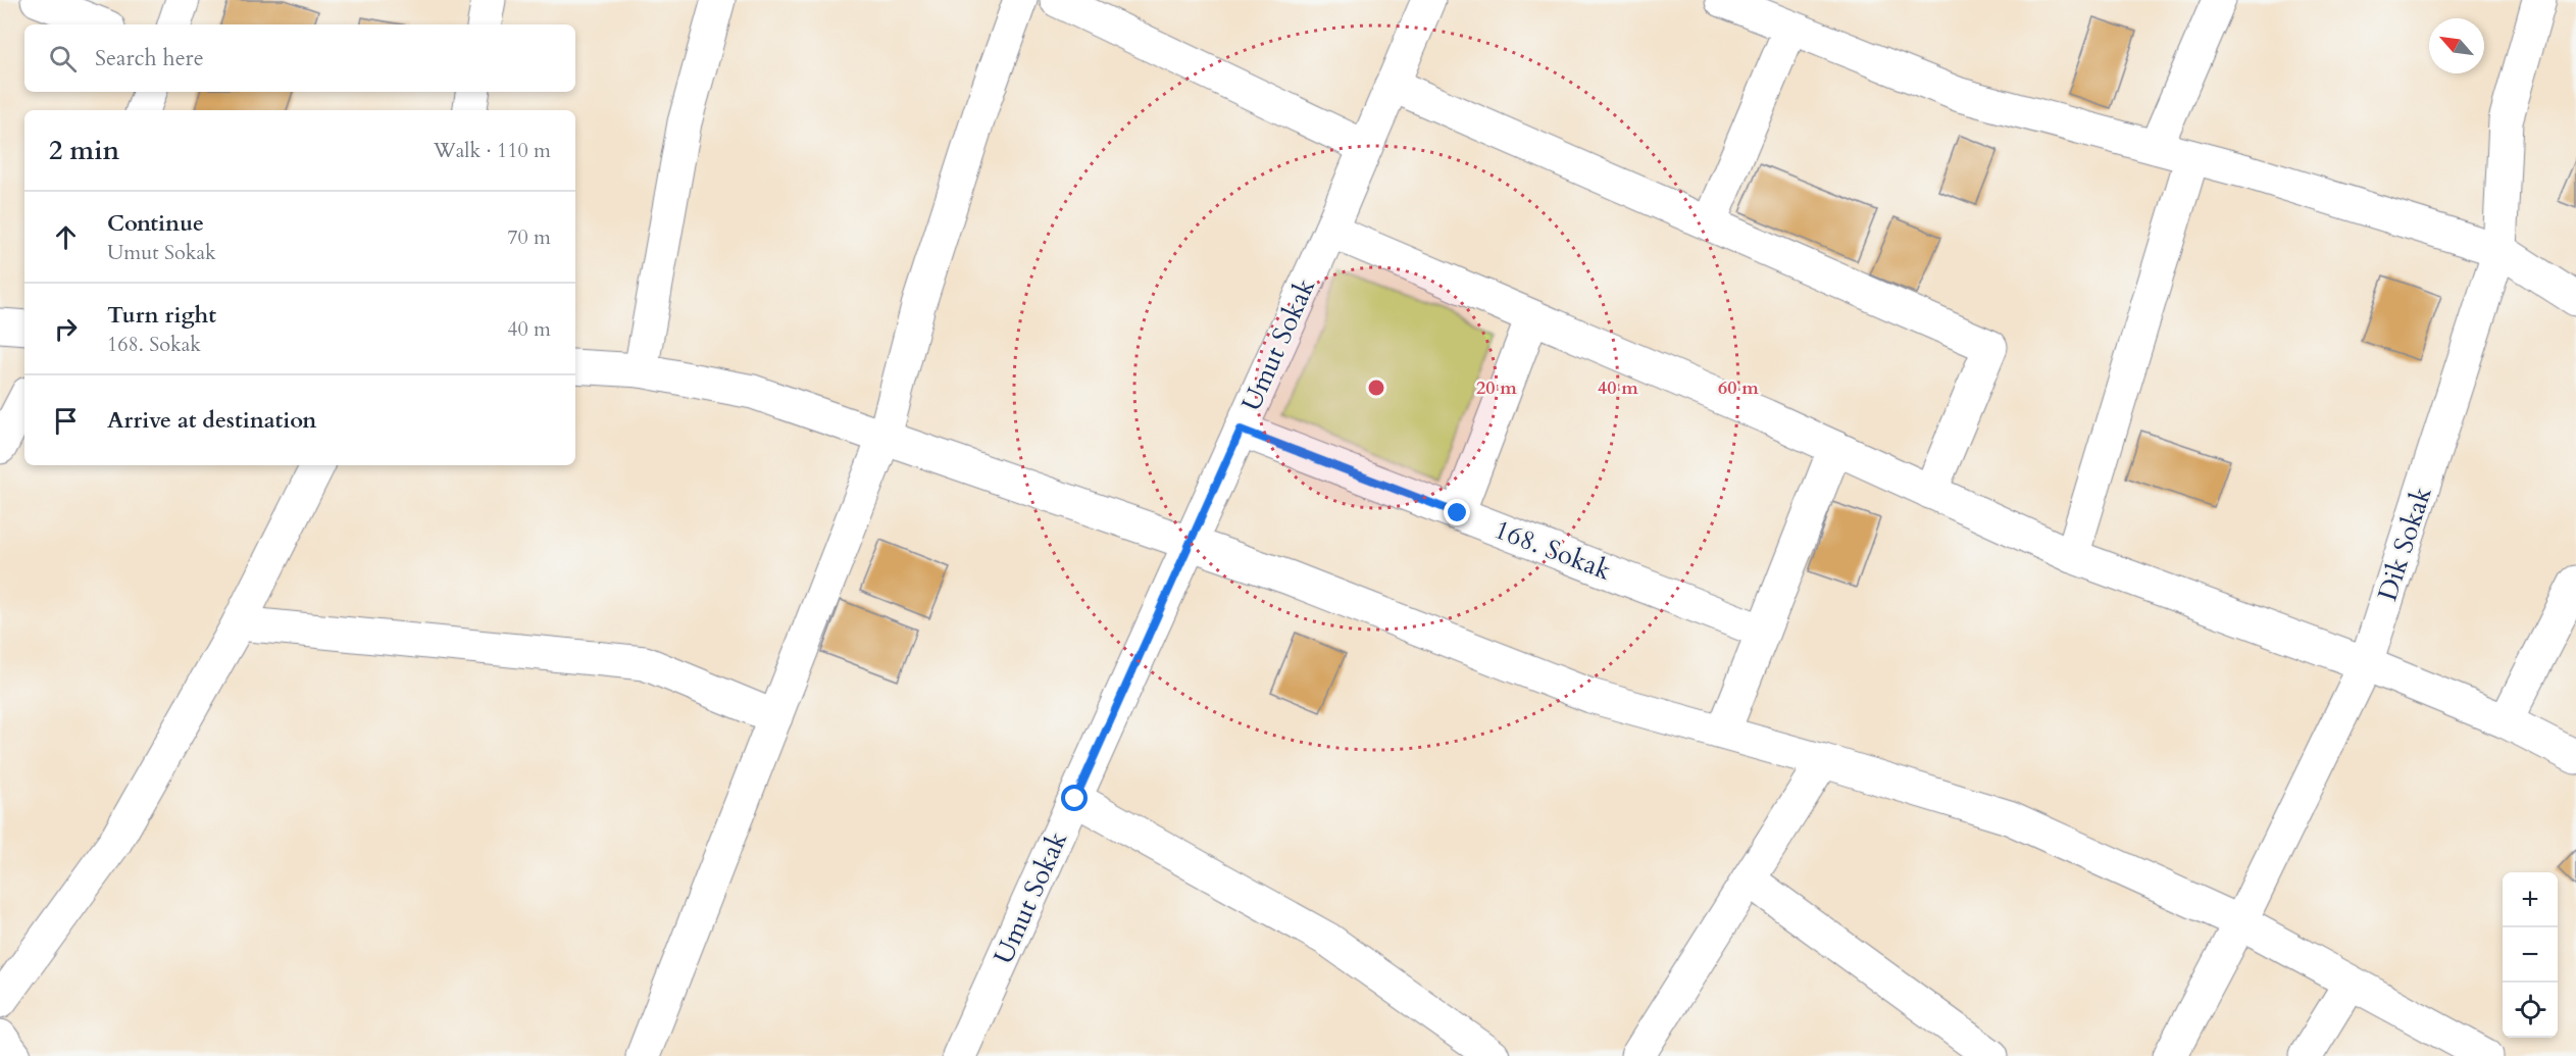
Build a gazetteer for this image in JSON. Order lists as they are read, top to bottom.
{
  "streets": {
    "street": ["Umut Sokak", "Dik Sokak", "168. Sokak"]
  },
  "crossings": [
    ["Umut Sokak", "168. Sokak"]
  ],
  "north": "top left",
  "page": {
    "search": "Search here",
    "heading": ["2 min", "Walk · 110 m"],
    "list": [
      ["Continue", "Umut Sokak", "70 m"],
      ["Turn right", "168. Sokak", "40 m"],
      "Arrive at destination"
    ],
    "map_buttons": ["+", "−"]
  },
  "rings": ["20 m", "40 m", "60 m"]
}
